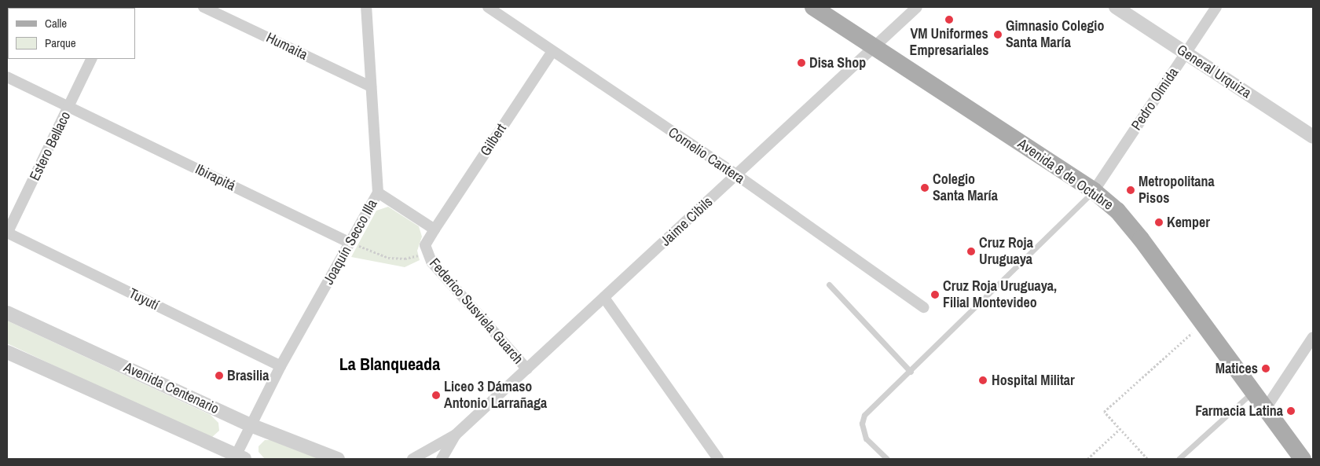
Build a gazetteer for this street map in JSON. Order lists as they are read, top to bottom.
{
  "streets": {
    "main road": ["Avenida 8 de Octubre"],
    "street": [
      "Humaita",
      "General Urquiza",
      "Pedro Olmida",
      "Gilbert",
      "Estero Bellaco",
      "Cornelio Cantera",
      "Ibirapitá",
      "Jaime Cibils",
      "Joaquín Secco Illa",
      "Tuyutí",
      "Federico Susviela Guarch",
      "Avenida Centenario"
    ]
  },
  "crossings": [
    ["Humaita", "Joaquín Secco Illa"],
    ["General Urquiza", "Pedro Olmida"],
    ["Pedro Olmida", "Avenida 8 de Octubre"],
    ["Gilbert", "Cornelio Cantera"],
    ["Gilbert", "Federico Susviela Guarch"],
    ["Estero Bellaco", "Ibirapitá"],
    ["Estero Bellaco", "Tuyutí"],
    ["Cornelio Cantera", "Jaime Cibils"],
    ["Avenida 8 de Octubre", "Jaime Cibils"],
    ["Ibirapitá", "Joaquín Secco Illa"],
    ["Jaime Cibils", "Federico Susviela Guarch"],
    ["Joaquín Secco Illa", "Tuyutí"],
    ["Joaquín Secco Illa", "Avenida Centenario"]
  ],
  "districts": ["La Blanqueada"],
  "places": [
    "VM Uniformes Empresariales",
    "Gimnasio Colegio Santa María",
    "Disa Shop",
    "Colegio Santa María",
    "Metropolitana Pisos",
    "Kemper",
    "Cruz Roja Uruguaya",
    "Cruz Roja Uruguaya, Filial Montevideo",
    "Matices",
    "Brasilia",
    "Hospital Militar",
    "Liceo 3 Dámaso Antonio Larrañaga",
    "Farmacia Latina"
  ],
  "legend": ["Calle", "Parque"]
}
